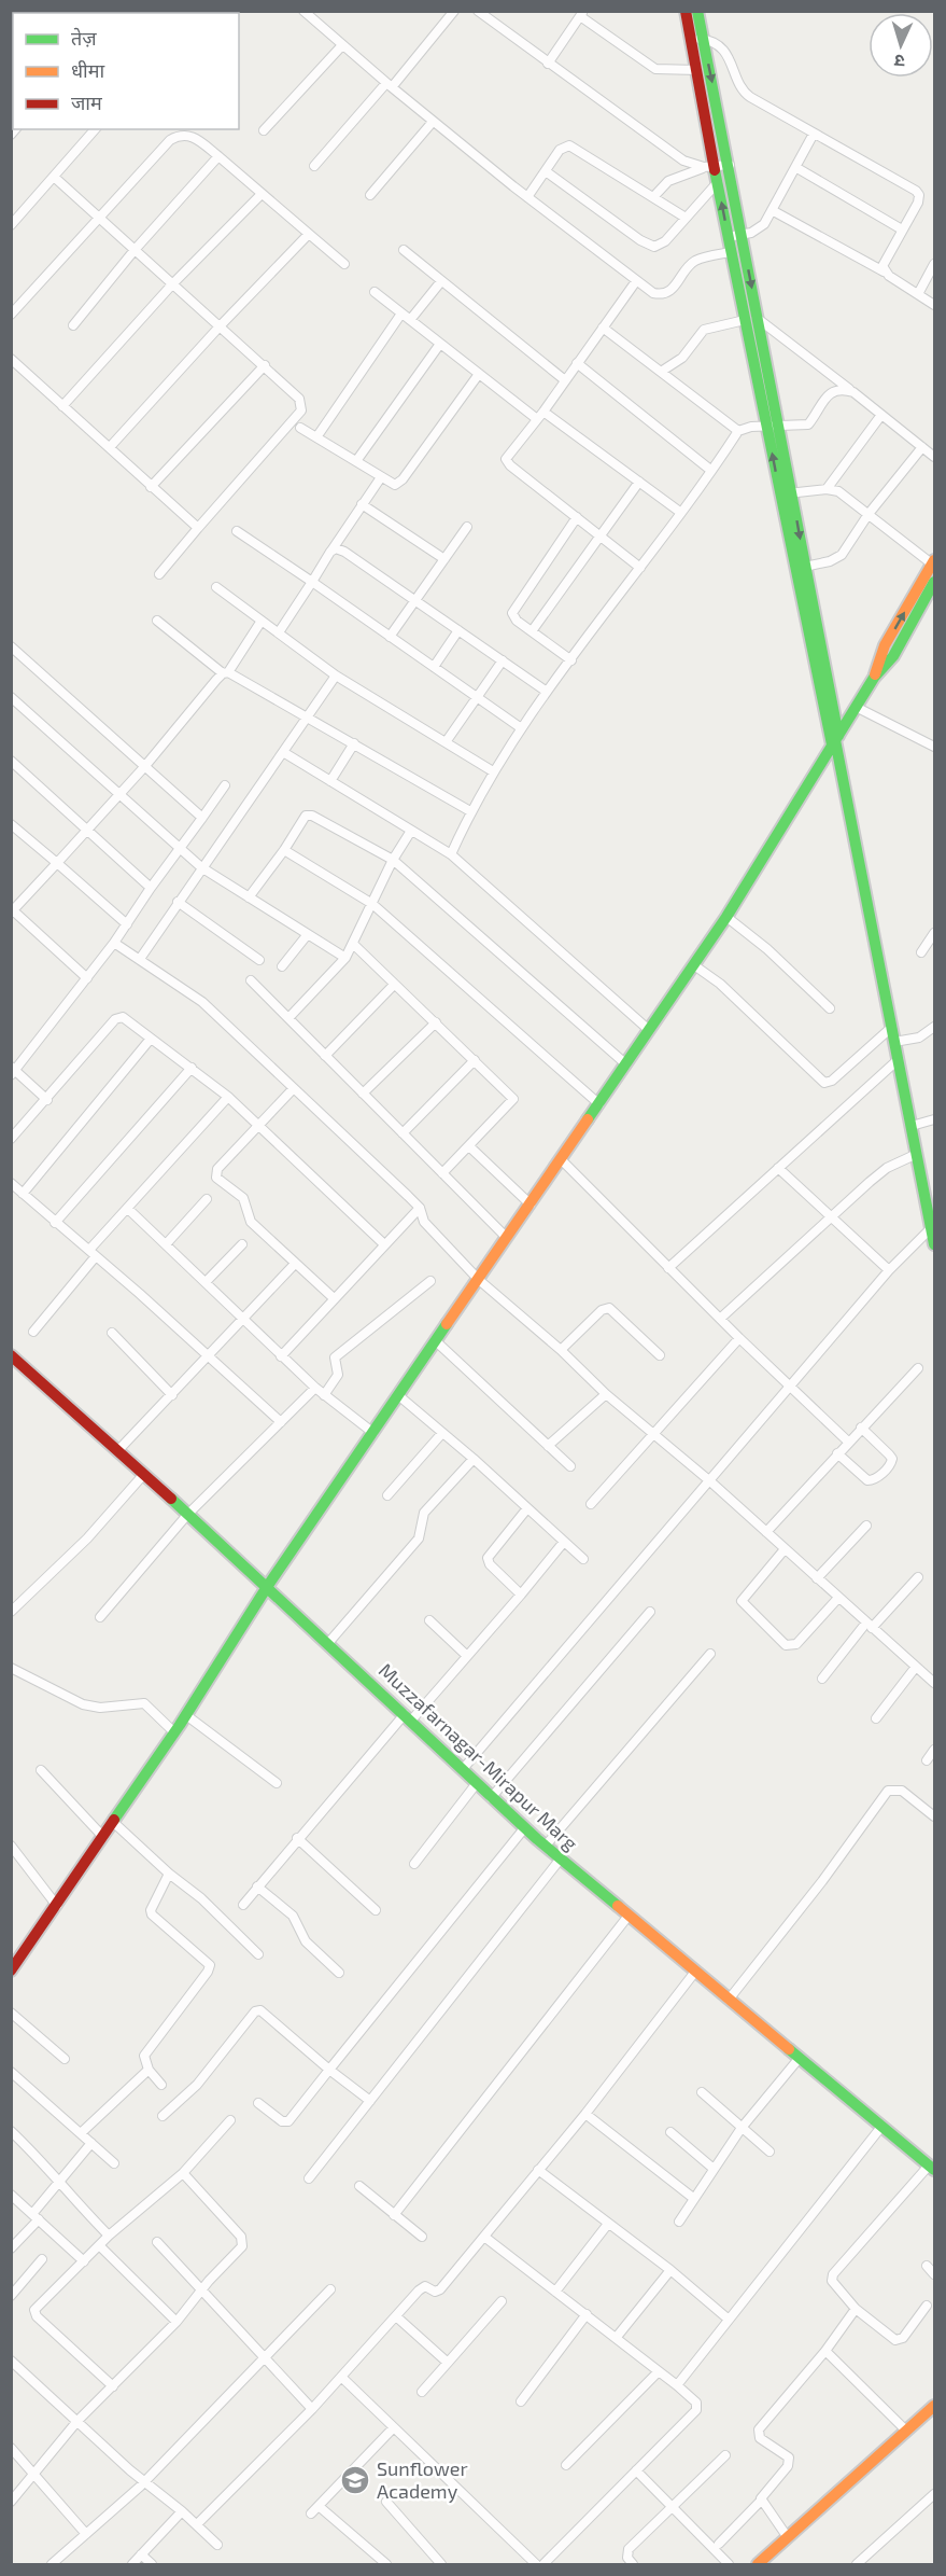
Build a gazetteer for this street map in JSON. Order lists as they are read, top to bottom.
{
  "streets": {
    "main road": ["Muzzafarnagar-Mirapur Marg"]
  },
  "places": {
    "school or university": ["Sunflower Academy"]
  },
  "legend": ["तेज़", "धीमा", "जाम"],
  "north": "bottom"
}
